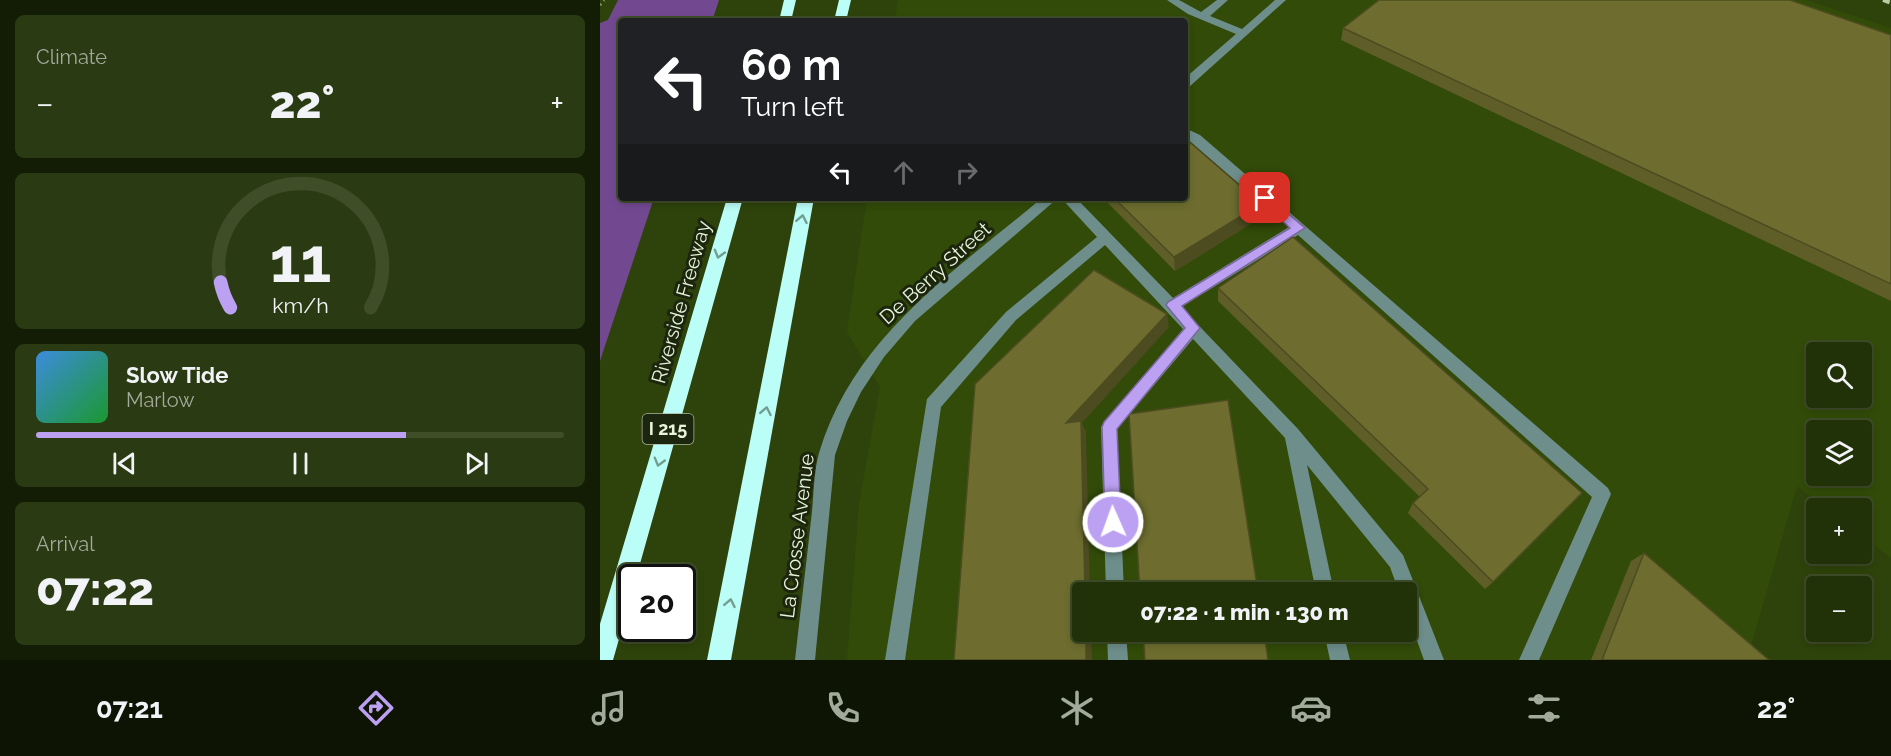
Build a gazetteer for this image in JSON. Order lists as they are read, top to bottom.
{
  "streets": {
    "highway": ["Riverside Freeway", "I 215"],
    "street": ["De Berry Street", "La Crosse Avenue"]
  },
  "crossings": [
    ["De Berry Street", "La Crosse Avenue"]
  ],
  "page": {
    "tile": [
      "Climate",
      ["Arrival", "07:22"]
    ],
    "turn": ["60 m", "Turn left"],
    "heat": ["−", "22°", "+"],
    "map_buttons": ["+", "−"],
    "song": ["Slow Tide", "Marlow"],
    "limit": "20",
    "trip": "07:22 · 1 min · 130 m",
    "tabs": ["07:21", "22°"],
    "gauge": ["11", "km/h"]
  }
}
